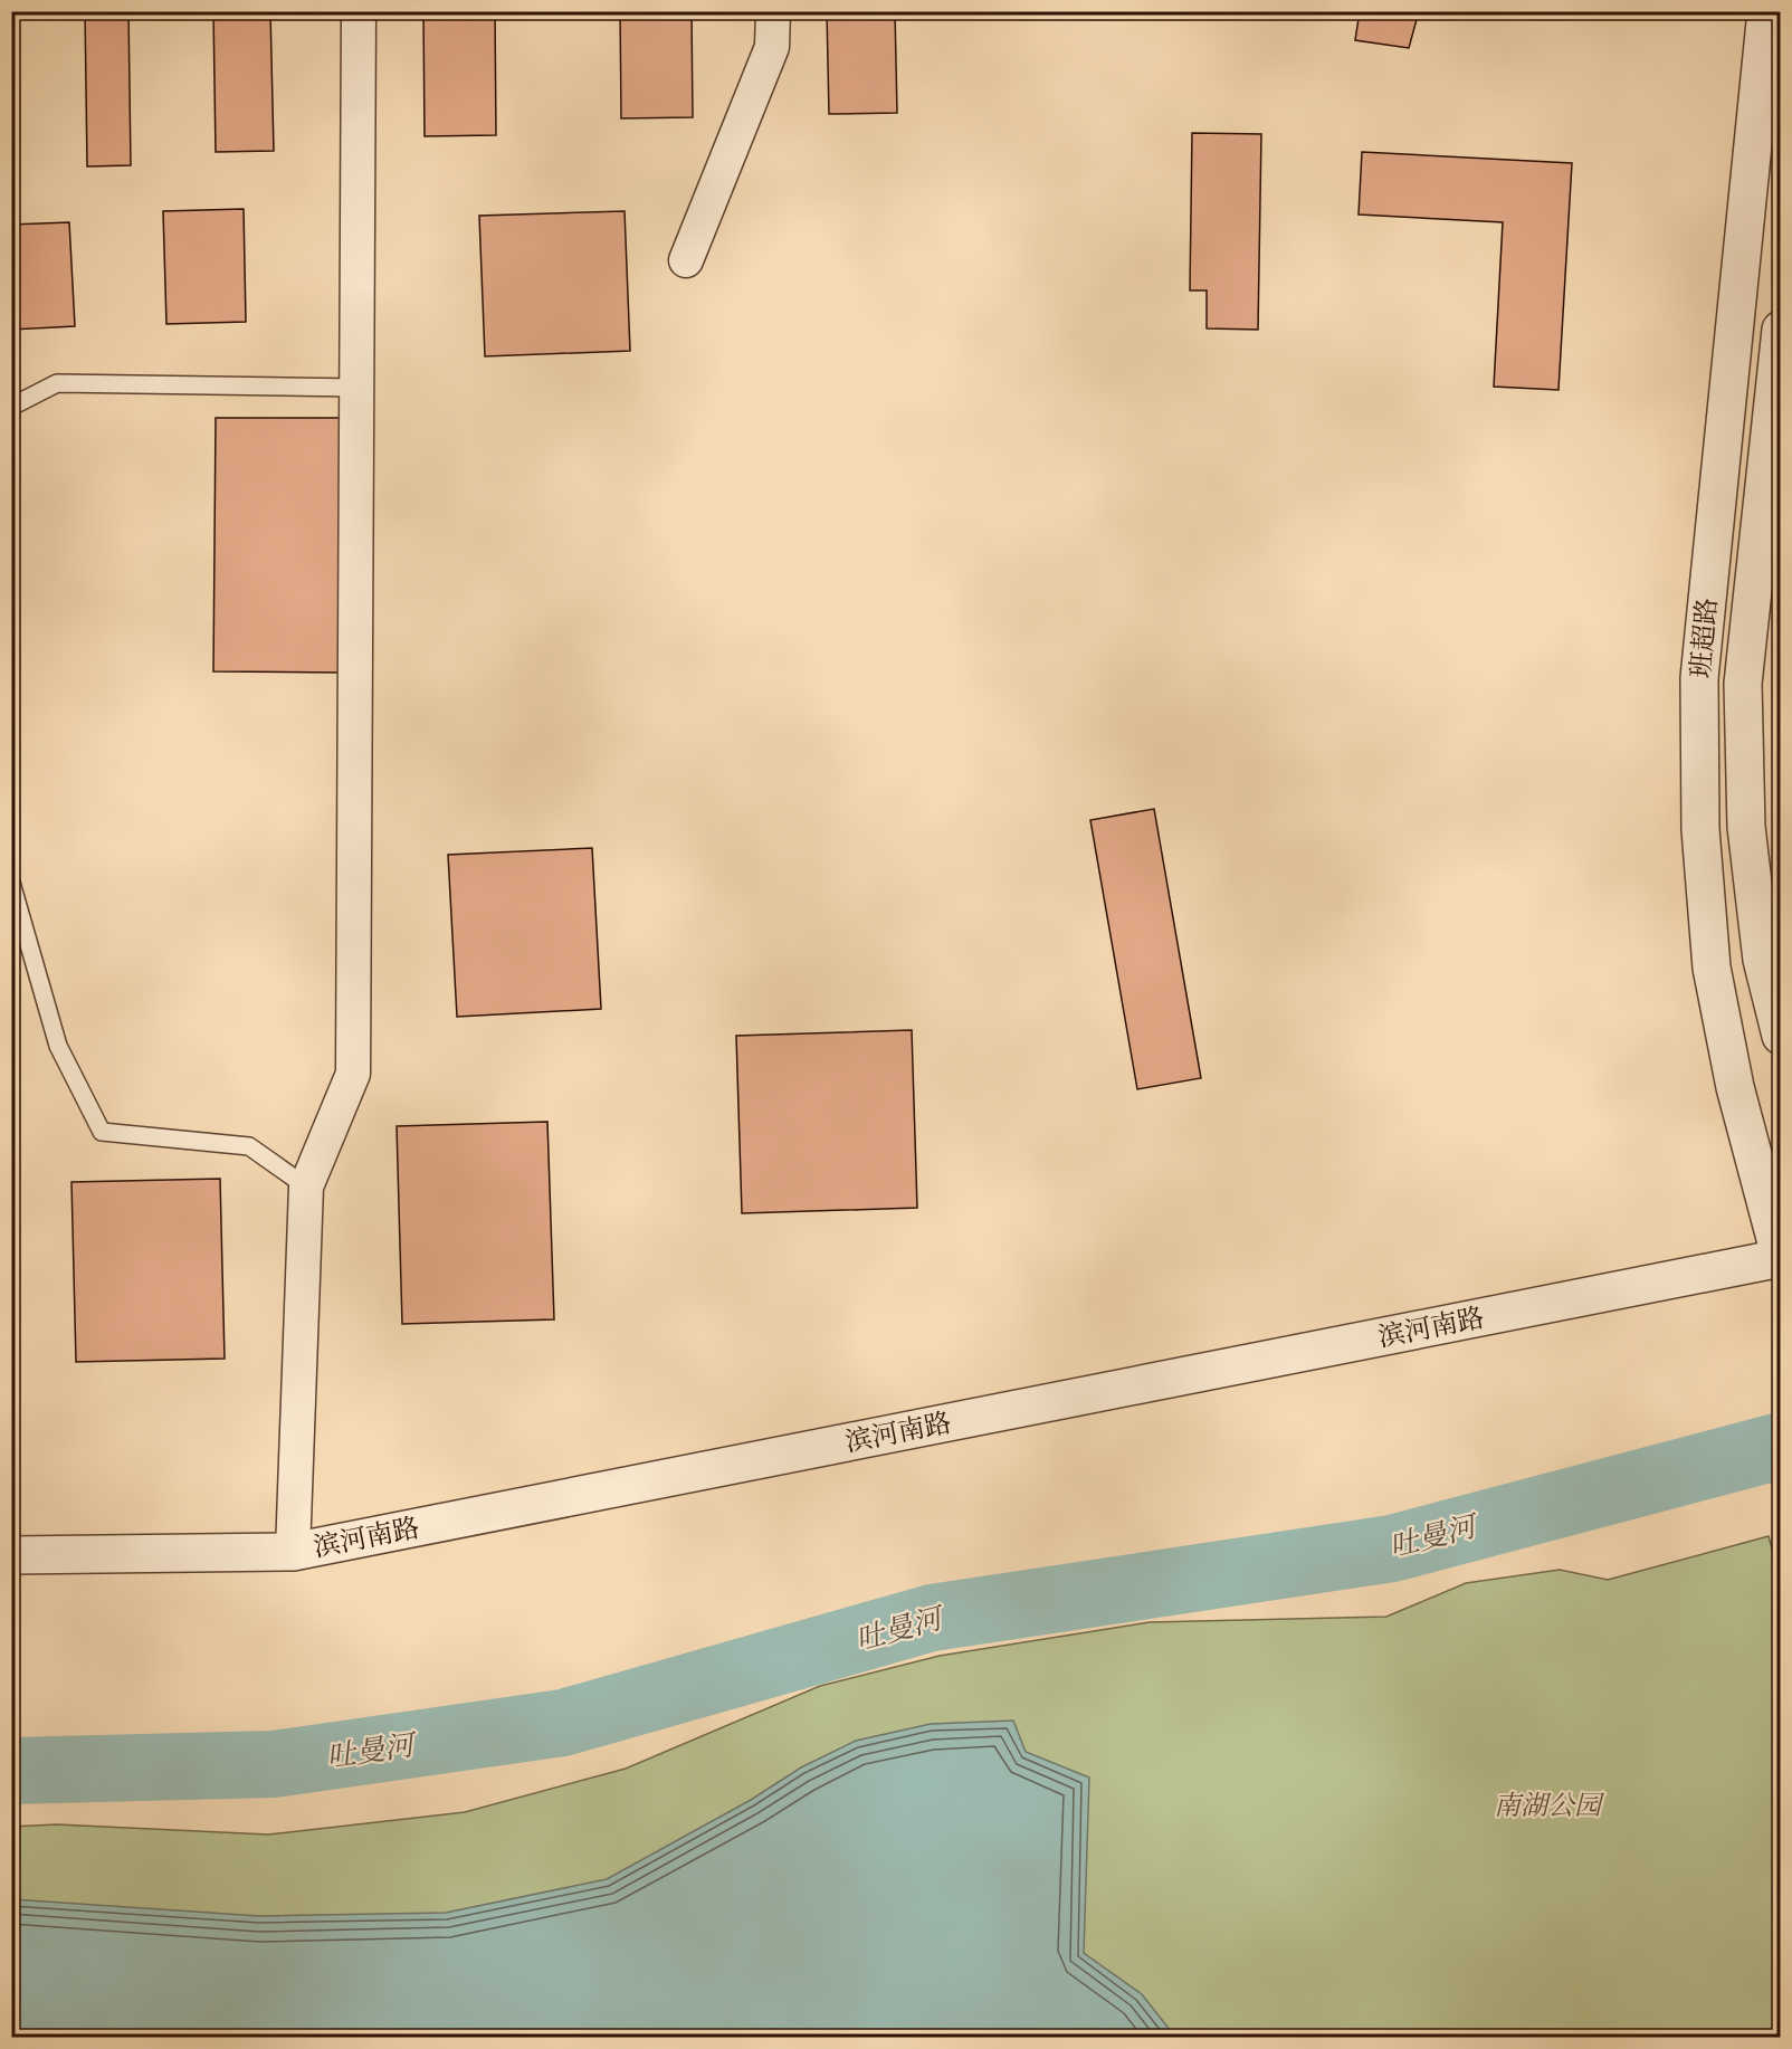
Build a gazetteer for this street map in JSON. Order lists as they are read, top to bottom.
{
  "streets": {
    "street": ["班超路", "滨河南路"]
  },
  "crossings": [
    ["班超路", "滨河南路"]
  ],
  "water": ["吐曼河"],
  "parks": ["南湖公园"]
}
